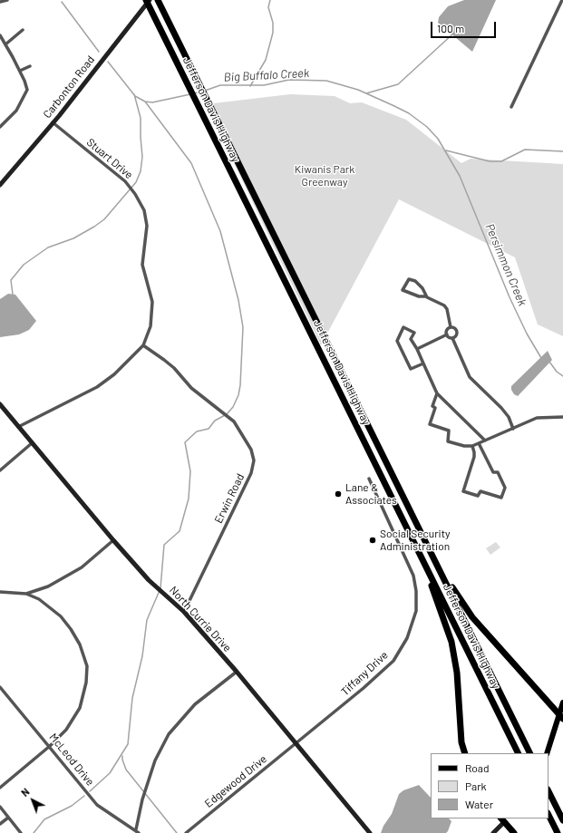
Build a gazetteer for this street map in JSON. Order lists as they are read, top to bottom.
{
  "streets": {
    "highway": ["Jefferson Davis Highway"],
    "street": [
      "Carbonton Road",
      "Stuart Drive",
      "Erwin Road",
      "North Currie Drive",
      "Tiffany Drive",
      "McLeod Drive",
      "Edgewood Drive"
    ]
  },
  "crossings": [
    ["Carbonton Road", "Stuart Drive"],
    ["Stuart Drive", "Erwin Road"],
    ["Stuart Drive", "North Currie Drive"],
    ["Erwin Road", "North Currie Drive"],
    ["North Currie Drive", "Tiffany Drive"],
    ["North Currie Drive", "Edgewood Drive"],
    ["Tiffany Drive", "Edgewood Drive"]
  ],
  "water": ["Big Buffalo Creek", "Persimmon Creek"],
  "parks": ["Kiwanis Park Greenway"],
  "places": ["Lane & Associates", "Social Security Administration"],
  "legend": ["Road", "Park", "Water"],
  "scale_bar": "100 m",
  "north": "top left"
}
